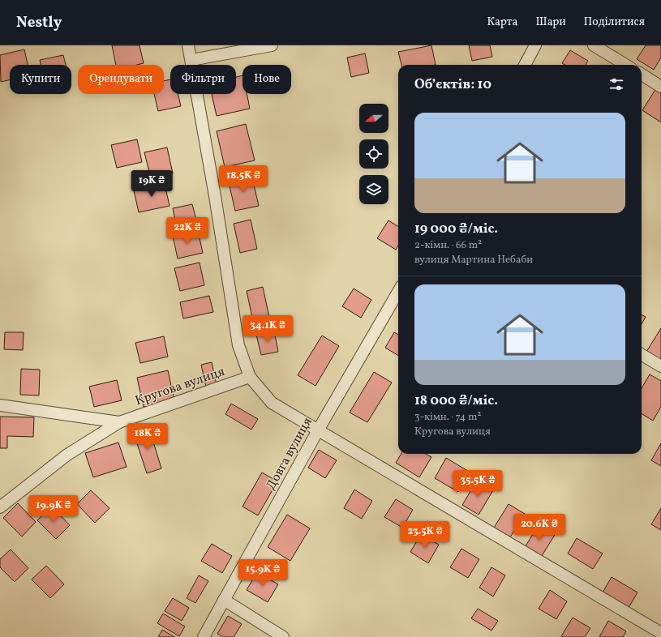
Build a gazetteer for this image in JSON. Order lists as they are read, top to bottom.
{
  "streets": {
    "street": ["Кругова вулиця", "Довга вулиця"]
  },
  "north": "left",
  "page": {
    "header": "Nestly",
    "nav": ["Карта", "Шари", "Поділитися"],
    "chip": [
      "Купити",
      "Орендувати",
      "Фільтри",
      "Нове"
    ],
    "heading": "Об’єктів: 10",
    "list": [
      {
        "name": "19 000 ₴/міс.",
        "note": "2-кімн. · 66 m² · вулиця Мартина Небаби"
      },
      {
        "name": "18 000 ₴/міс.",
        "note": "3-кімн. · 74 m² · Кругова вулиця"
      }
    ],
    "price": [
      "18.5K ₴",
      "19K ₴",
      "22K ₴",
      "34.1K ₴",
      "18K ₴",
      "35.5K ₴",
      "19.9K ₴",
      "20.6K ₴",
      "23.5K ₴",
      "15.9K ₴"
    ]
  }
}
